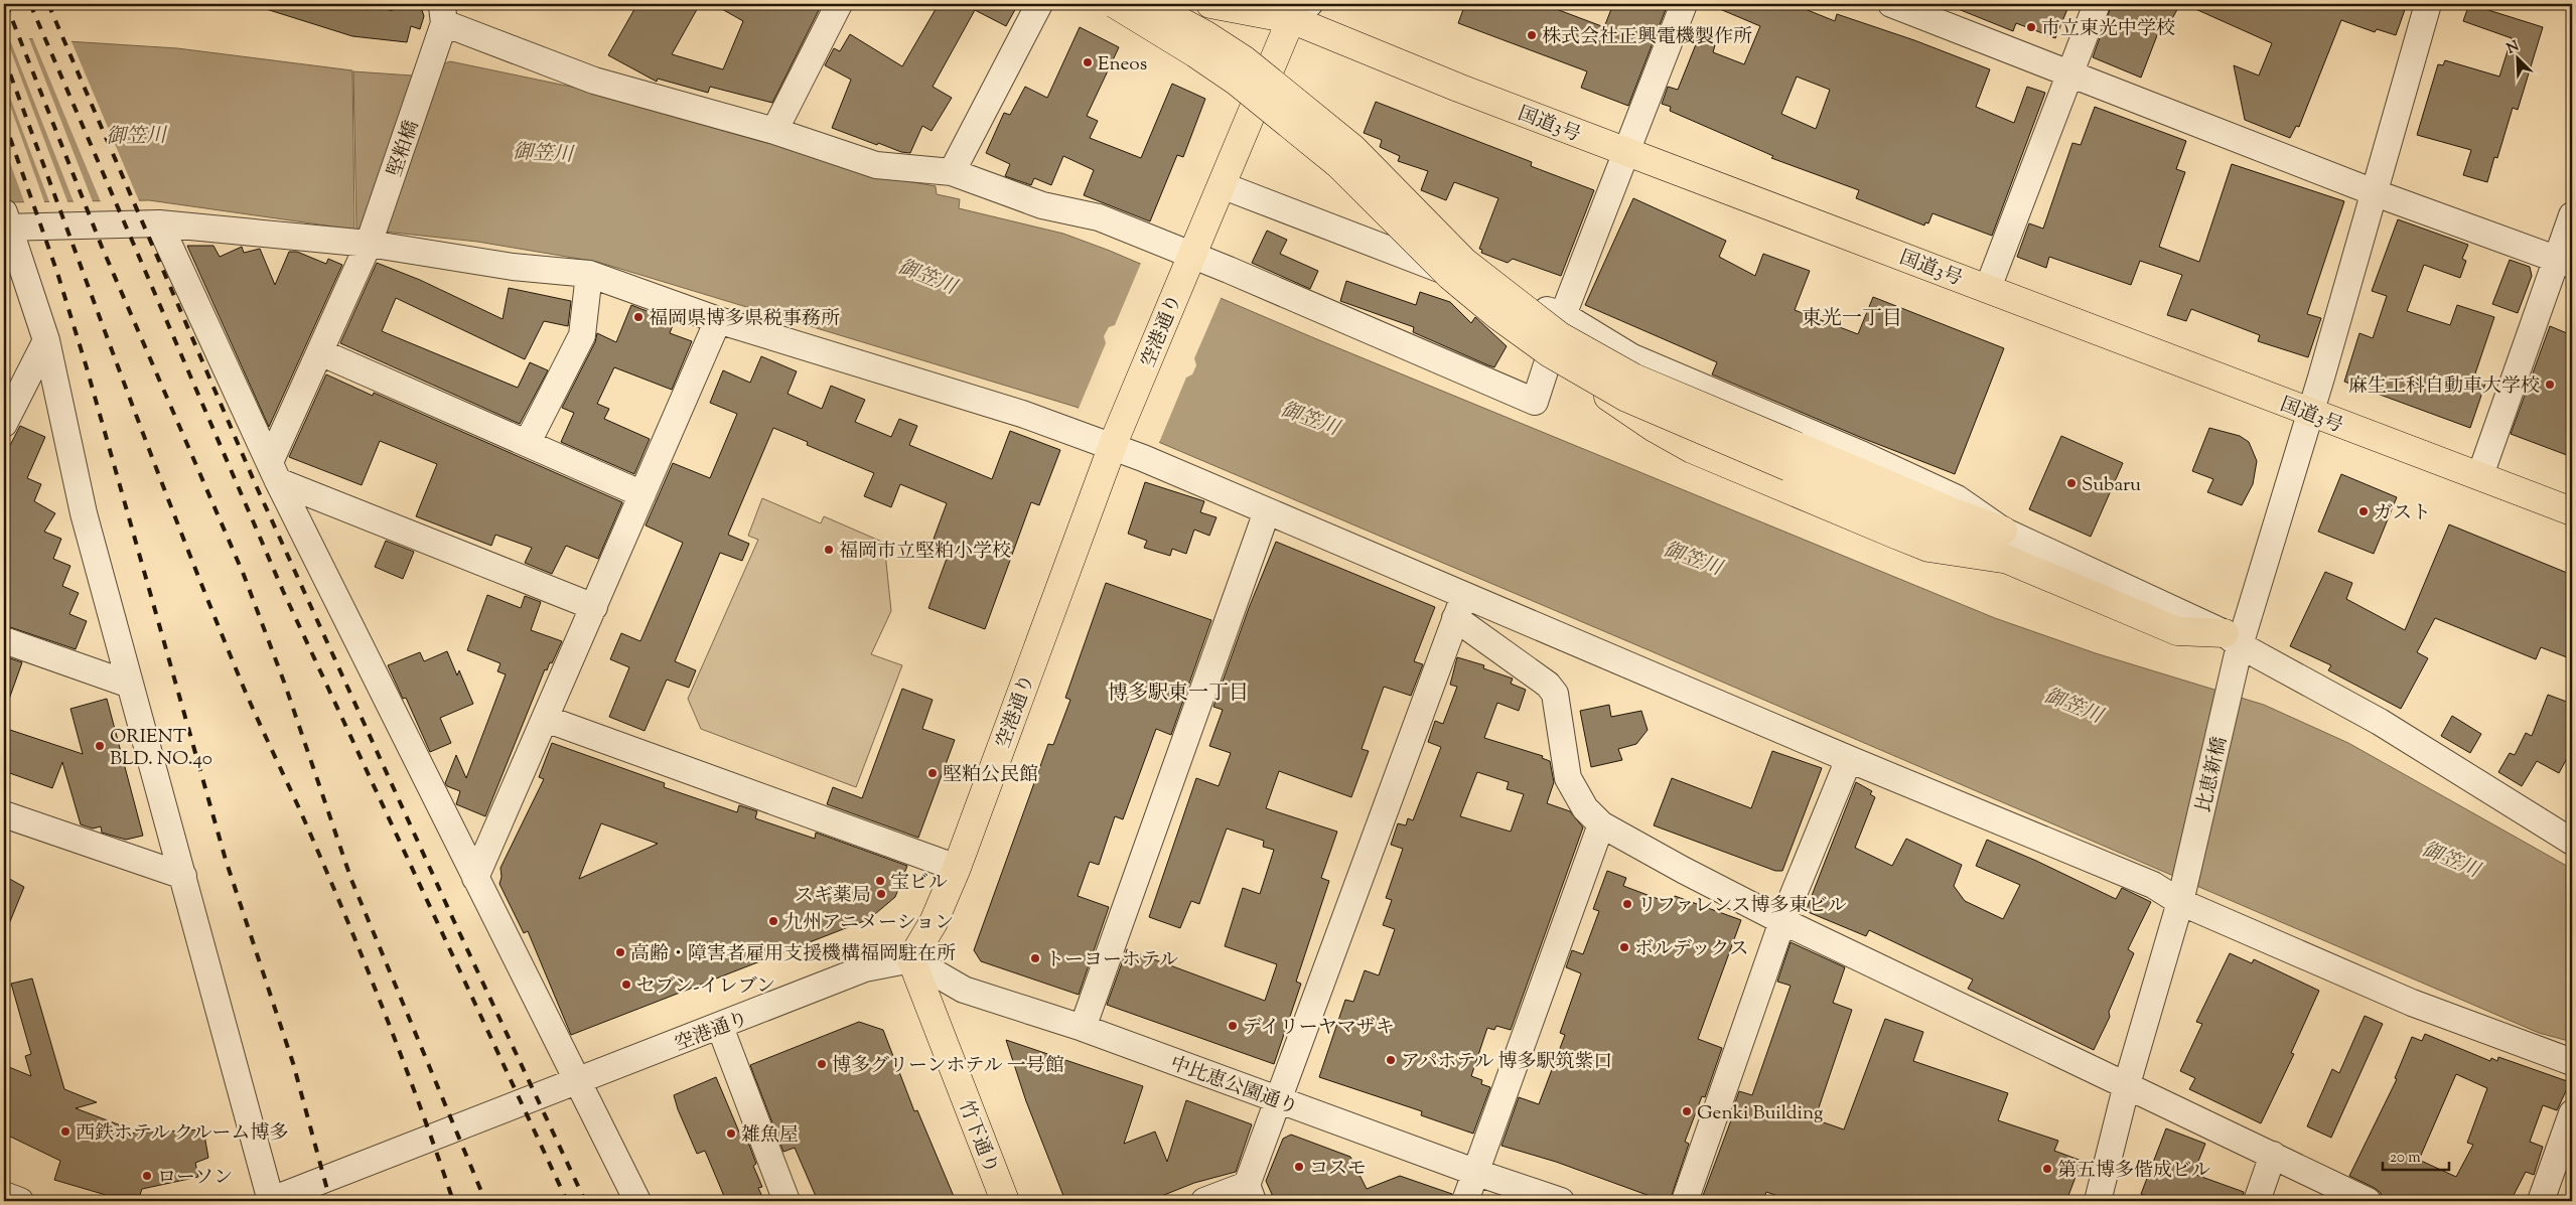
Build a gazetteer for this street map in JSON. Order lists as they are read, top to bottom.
{
  "streets": {
    "highway": ["国道3号", "空港通り", "竹下通り"],
    "street": ["堅粕橋", "比恵新橋", "中比恵公園通り"]
  },
  "crossings": [
    ["国道3号", "空港通り"],
    ["国道3号", "比恵新橋"],
    ["空港通り", "中比恵公園通り"],
    ["空港通り", "竹下通り"],
    ["中比恵公園通り", "竹下通り"]
  ],
  "districts": ["東光一丁目", "博多駅東一丁目"],
  "water": ["御笠川"],
  "places": [
    "市立東光中学校",
    "株式会社正興電機製作所",
    "Eneos",
    "福岡県博多県税事務所",
    "麻生工科自動車大学校",
    "Subaru",
    "ガスト",
    "福岡市立堅粕小学校",
    "ORIENT BLD. NO.40",
    "堅粕公民館",
    "宝ビル",
    "スギ薬局",
    "リファレンス博多東ビル",
    "九州アニメーション",
    "ボルデックス",
    "高齢・障害者雇用支援機構福岡駐在所",
    "トーヨーホテル",
    "セブン-イレブン",
    "デイリーヤマザキ",
    "アパホテル 博多駅筑紫口",
    "博多グリーンホテル 一号館",
    "Genki Building",
    "西鉄ホテル クルーム博多",
    "雑魚屋",
    "コスモ",
    "第五博多偕成ビル",
    "ローソン"
  ],
  "scale_bar": "20 m",
  "north": "top left"
}
